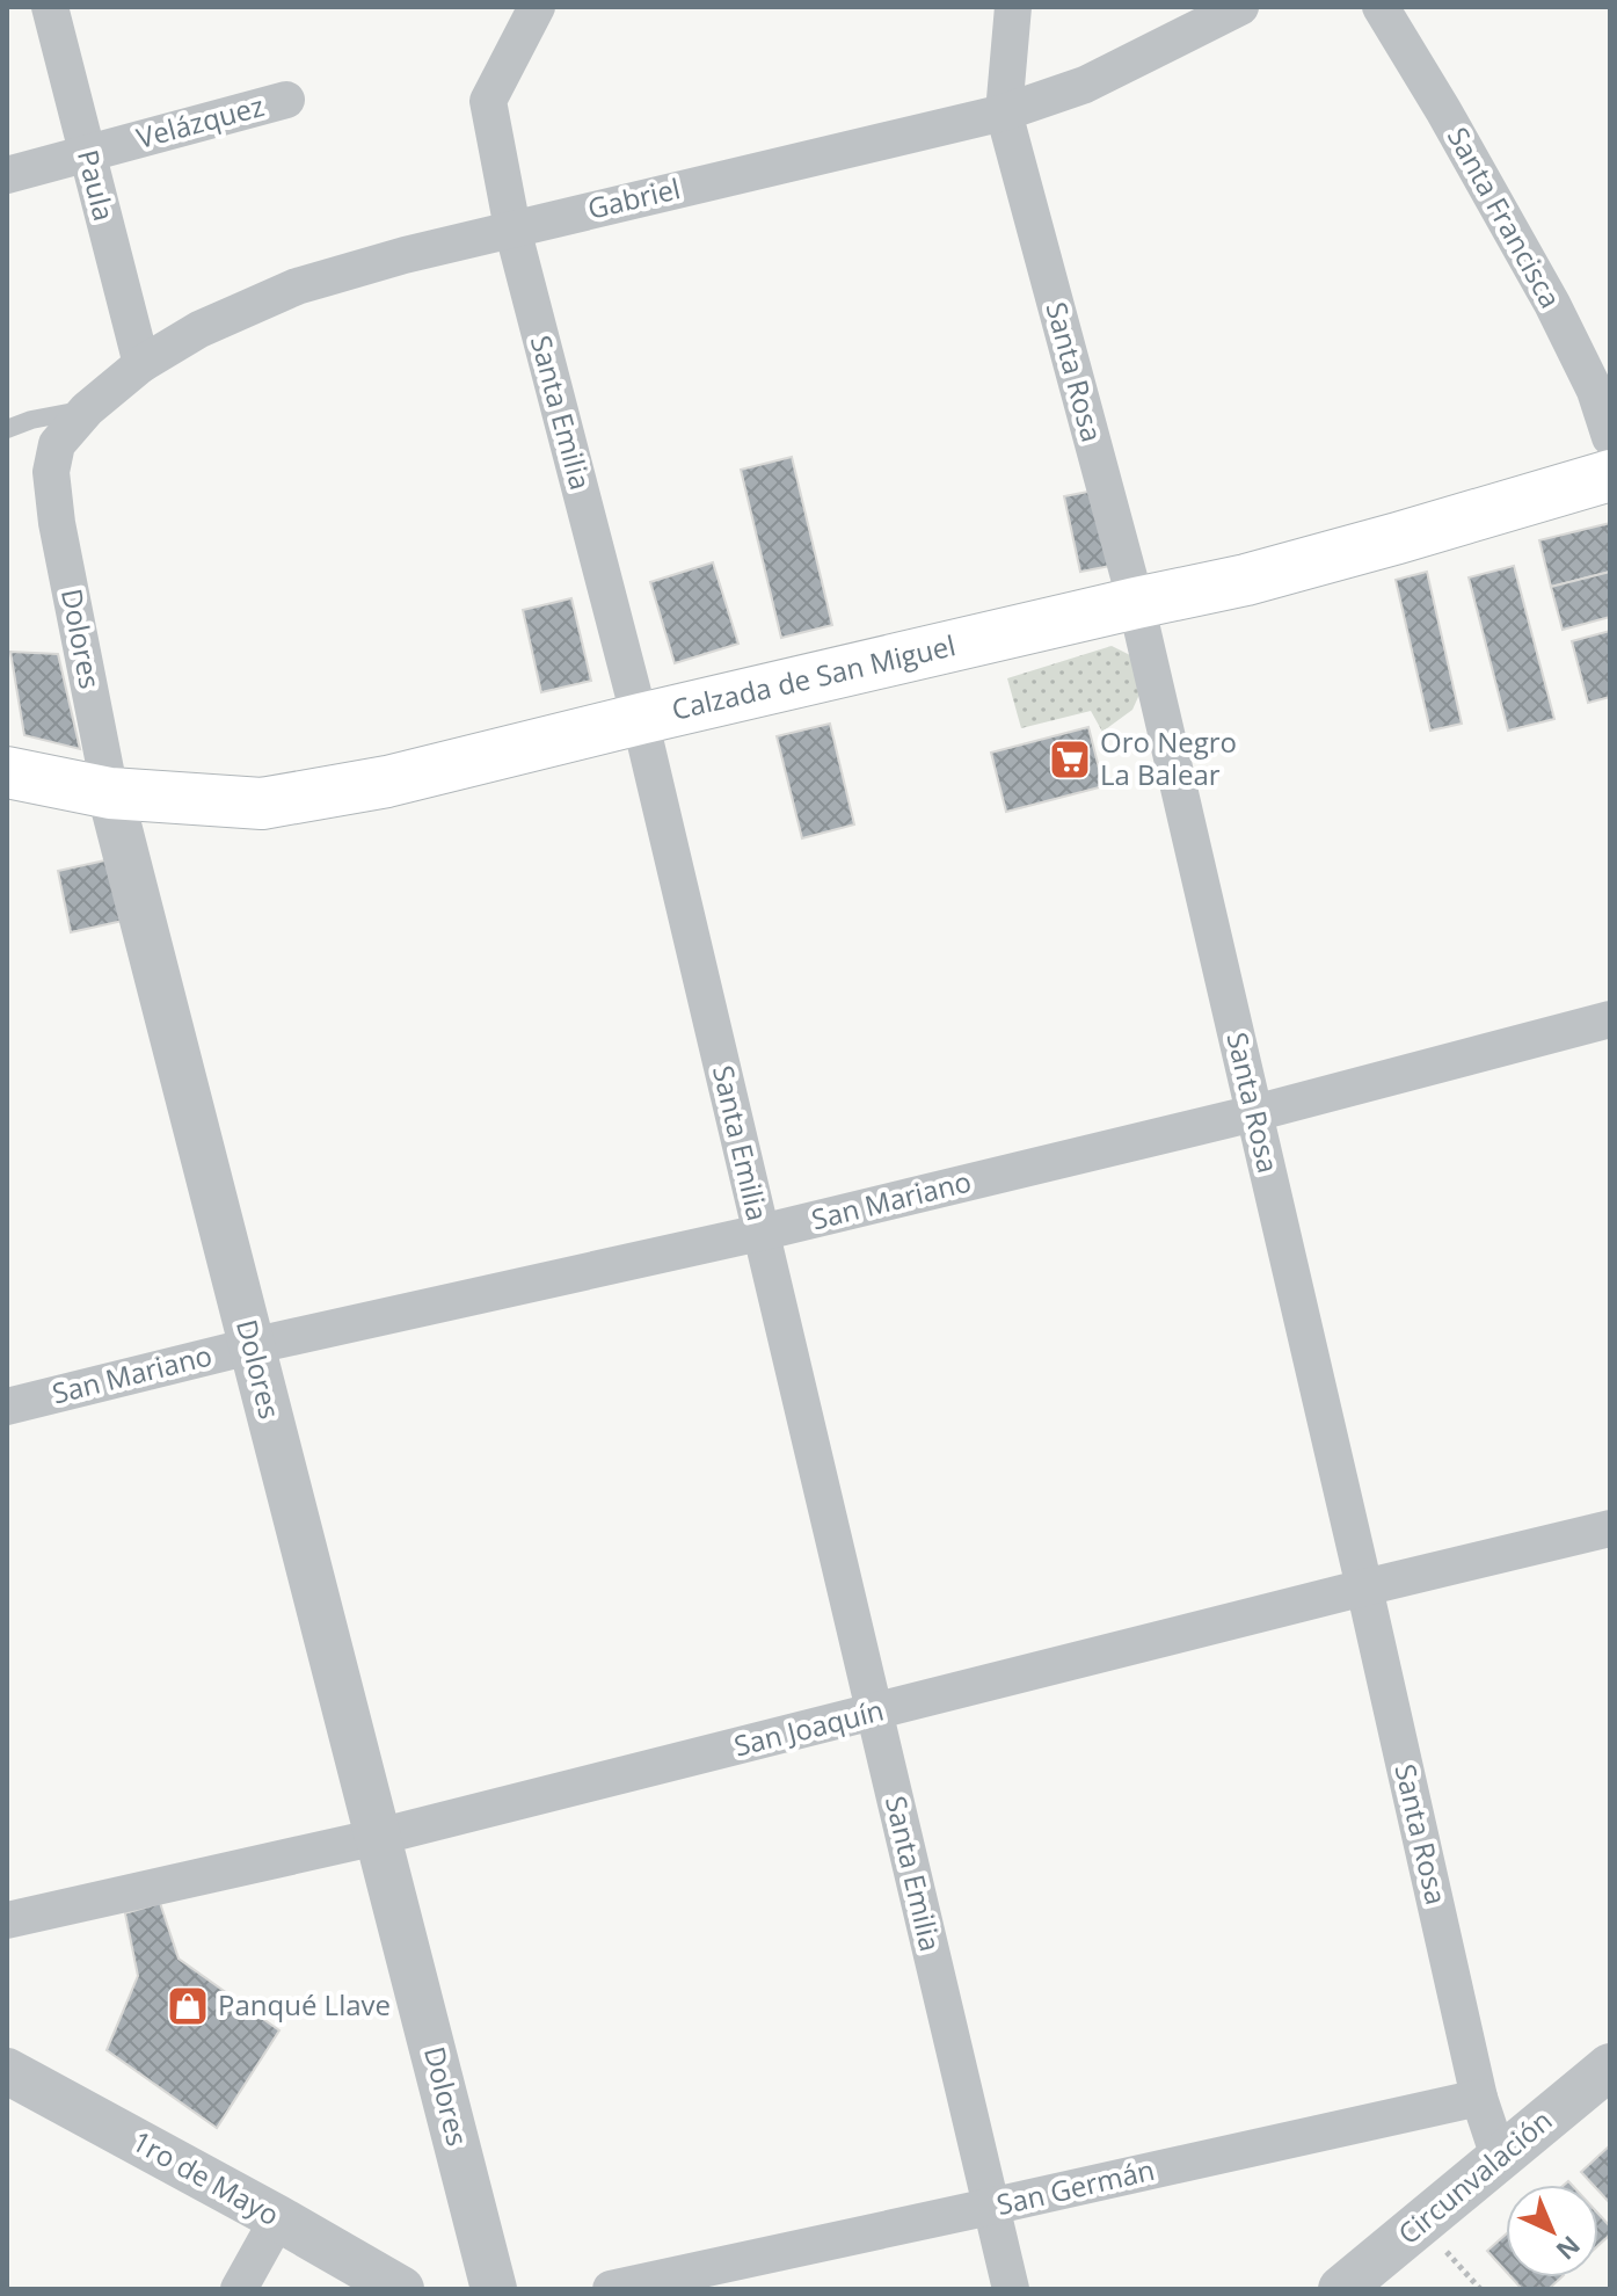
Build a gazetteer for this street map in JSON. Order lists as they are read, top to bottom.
{
  "streets": {
    "main road": ["Calzada de San Miguel"],
    "street": [
      "Velázquez",
      "Paula",
      "Gabriel",
      "Santa Francisca",
      "Santa Rosa",
      "Santa Emilia",
      "Dolores",
      "San Mariano",
      "San Joaquín",
      "Circunvalación",
      "1ro de Mayo",
      "San Germán"
    ]
  },
  "crossings": [
    ["Velázquez", "Paula"],
    ["Paula", "Gabriel"],
    ["Gabriel", "Santa Rosa"],
    ["Gabriel", "Santa Emilia"],
    ["Gabriel", "Dolores"],
    ["Santa Rosa", "Calzada de San Miguel"],
    ["Santa Rosa", "San Mariano"],
    ["Santa Rosa", "San Joaquín"],
    ["Santa Rosa", "San Germán"],
    ["Santa Emilia", "Calzada de San Miguel"],
    ["Santa Emilia", "San Mariano"],
    ["Santa Emilia", "San Joaquín"],
    ["Santa Emilia", "San Germán"],
    ["Dolores", "Calzada de San Miguel"],
    ["Dolores", "San Mariano"],
    ["Dolores", "San Joaquín"]
  ],
  "places": {
    "supermarket": ["Oro Negro La Balear"],
    "shop": ["Panqué Llave"]
  },
  "north": "bottom right"
}
